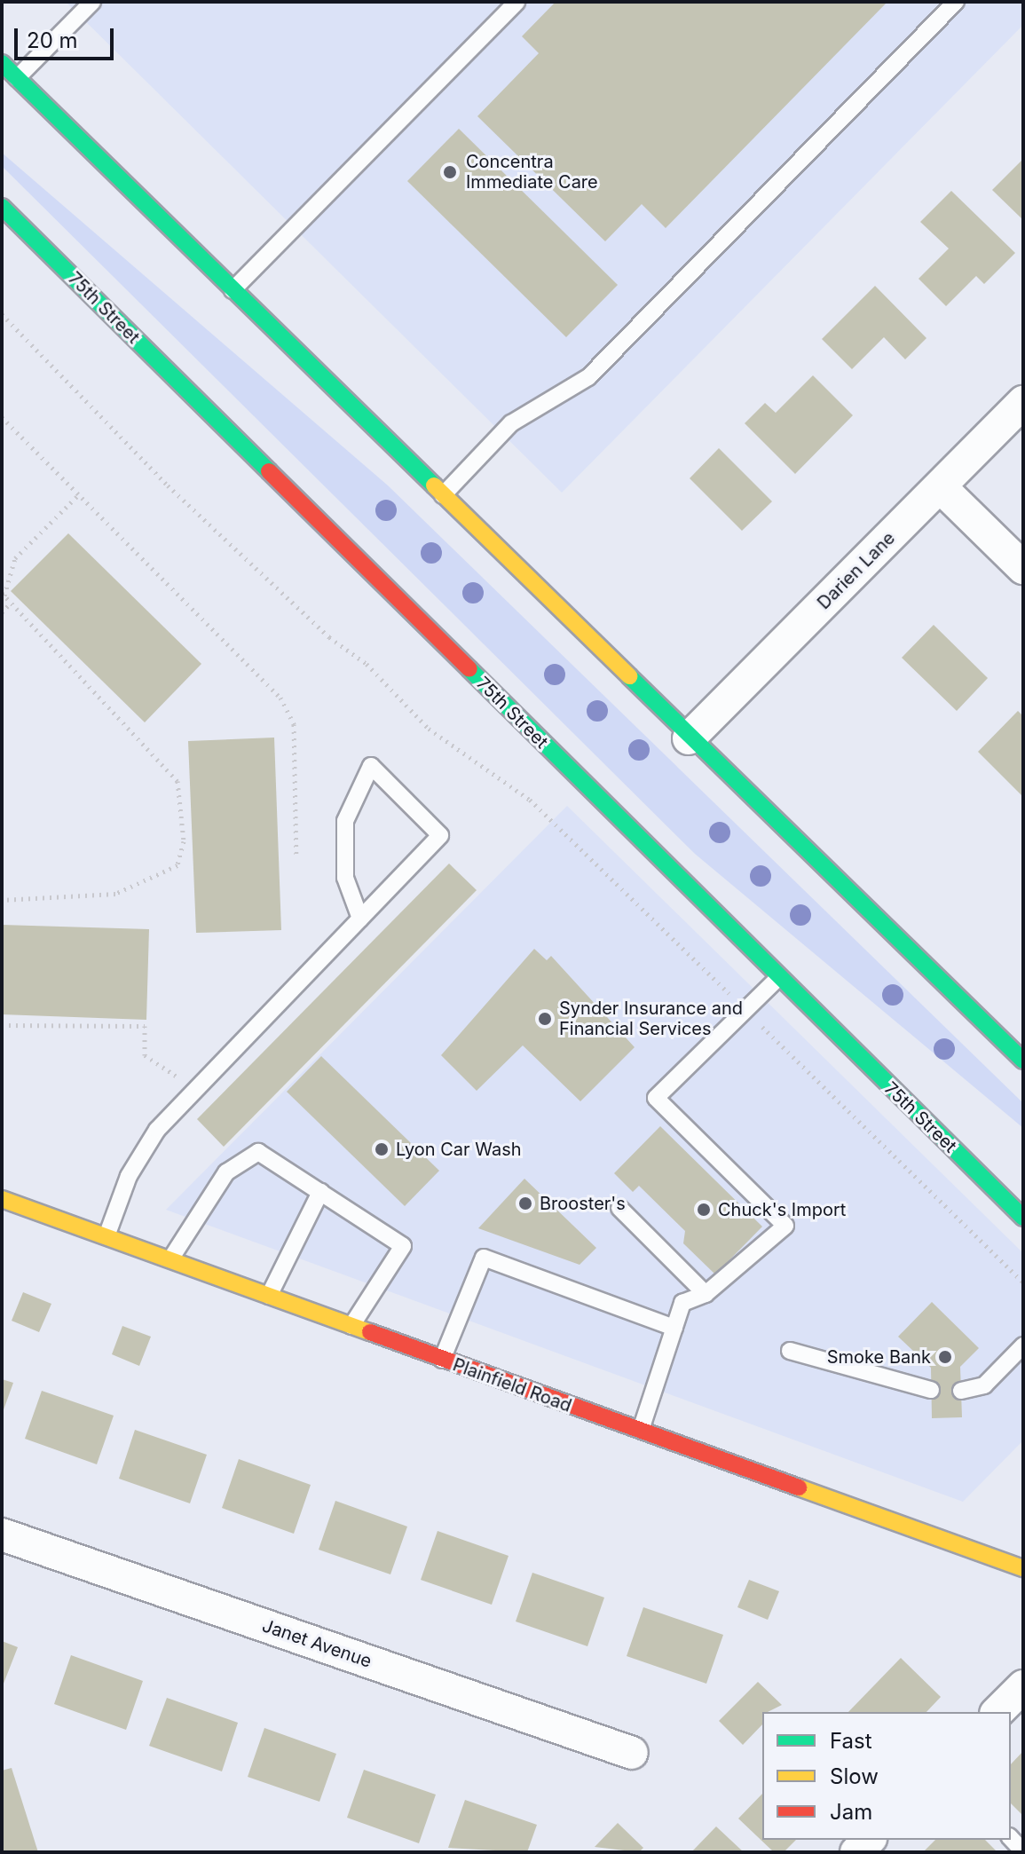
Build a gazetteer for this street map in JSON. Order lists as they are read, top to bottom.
{
  "streets": {
    "main road": ["75th Street", "Plainfield Road"],
    "street": ["Darien Lane", "Janet Avenue"]
  },
  "places": [
    "Concentra Immediate Care",
    "Synder Insurance and Financial Services",
    "Lyon Car Wash",
    "Brooster's",
    "Chuck's Import",
    "Smoke Bank"
  ],
  "legend": ["Fast", "Slow", "Jam"],
  "scale_bar": "20 m"
}
